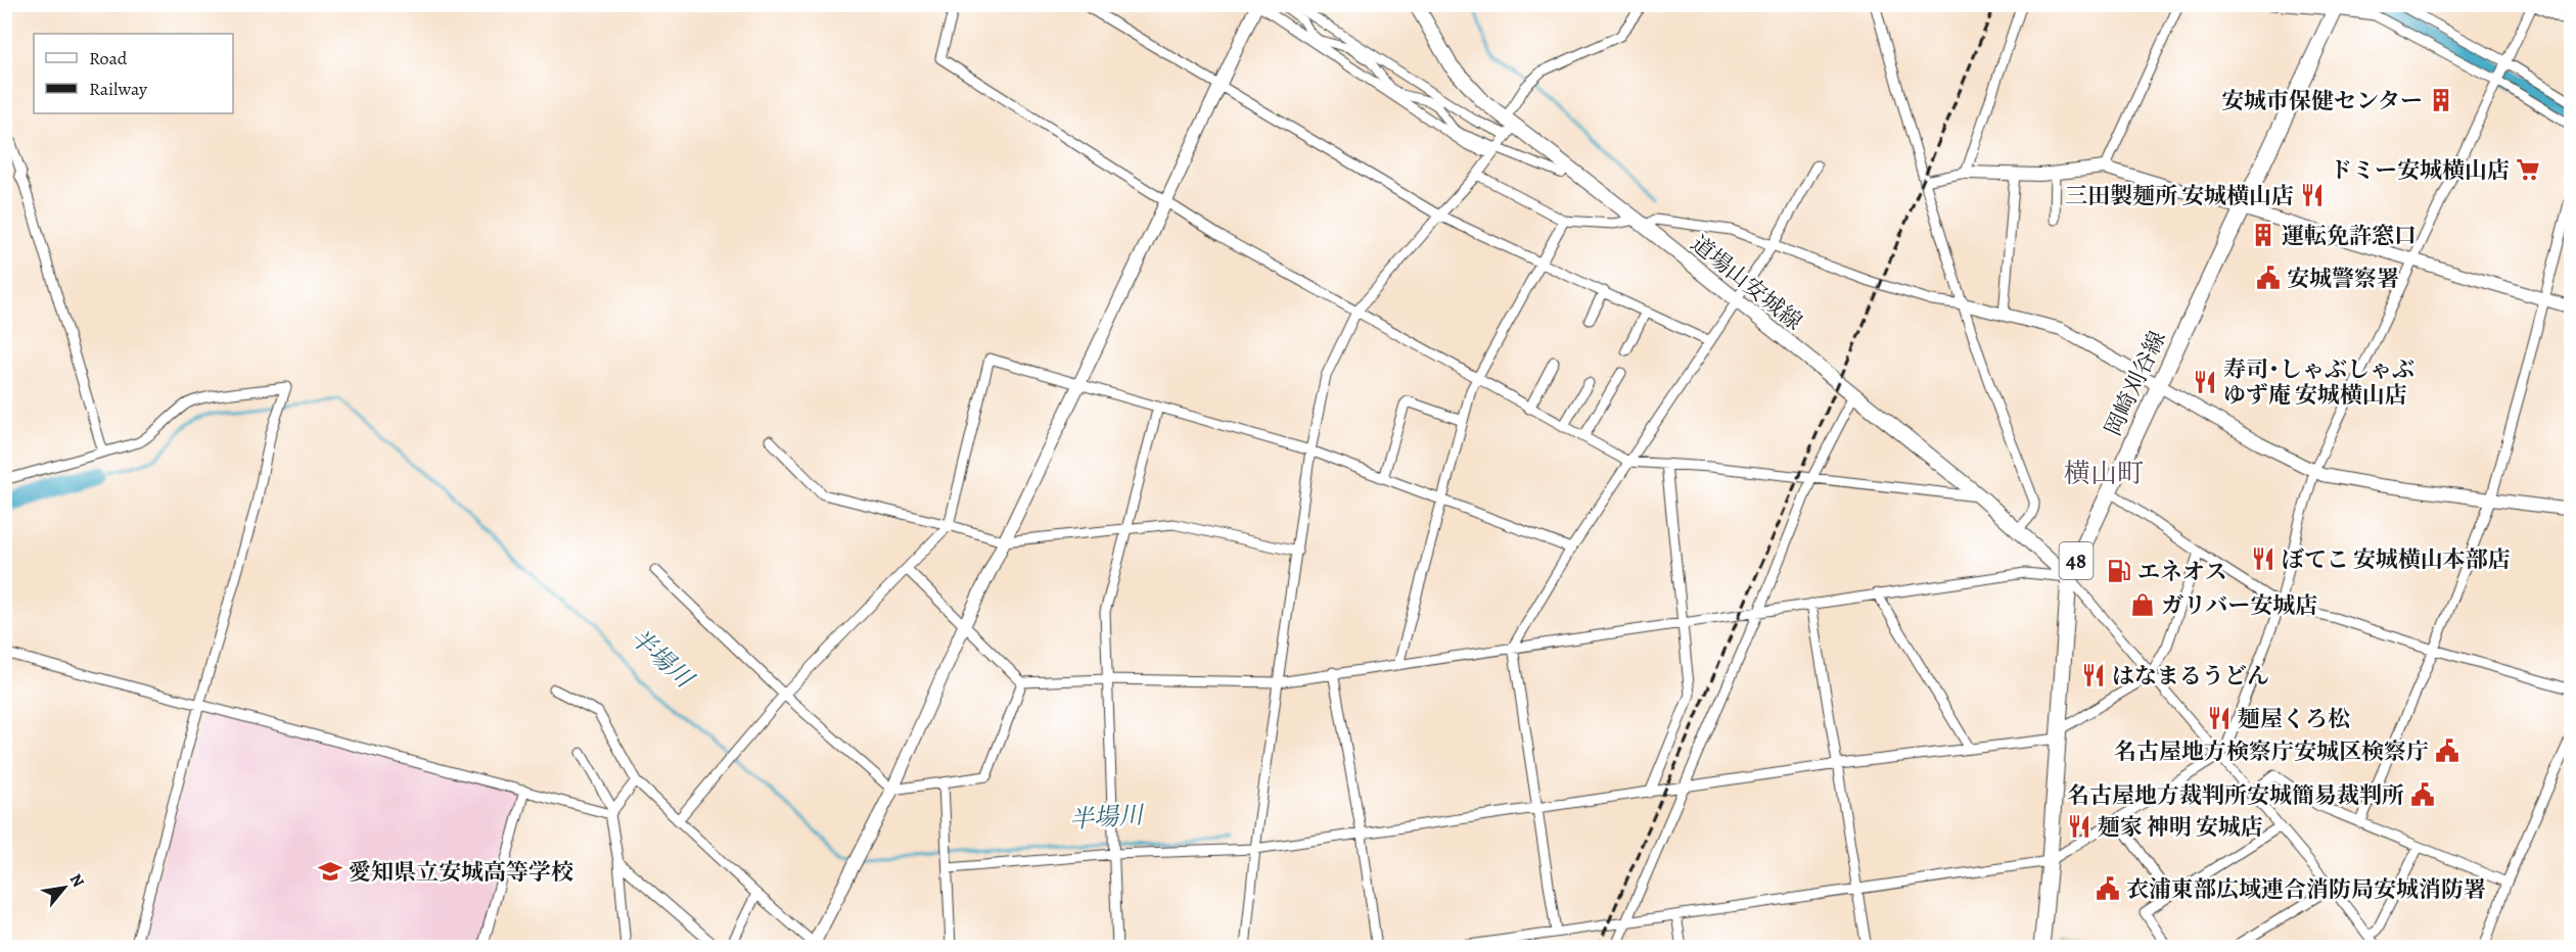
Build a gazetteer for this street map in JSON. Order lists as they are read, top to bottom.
{
  "streets": {
    "main road": ["道場山安城線", "岡崎刈谷線", "48"]
  },
  "crossings": [
    ["道場山安城線", "岡崎刈谷線"]
  ],
  "districts": ["横山町"],
  "water": ["半場川"],
  "places": {
    "building": ["安城市保健センター", "運転免許窓口"],
    "supermarket": ["ドミー安城横山店"],
    "restaurant": [
      "三田製麺所 安城横山店",
      "寿司･しゃぶしゃぶ ゆず庵 安城横山店",
      "ぼてこ 安城横山本部店",
      "はなまるうどん",
      "麺屋くろ松",
      "麺家 神明 安城店"
    ],
    "public building": [
      "安城警察署",
      "名古屋地方検察庁安城区検察庁",
      "名古屋地方裁判所安城簡易裁判所",
      "衣浦東部広域連合消防局安城消防署"
    ],
    "fuel station": ["エネオス"],
    "shop": ["ガリバー安城店"],
    "school or university": ["愛知県立安城高等学校"]
  },
  "legend": ["Road", "Railway"],
  "north": "top right"
}
